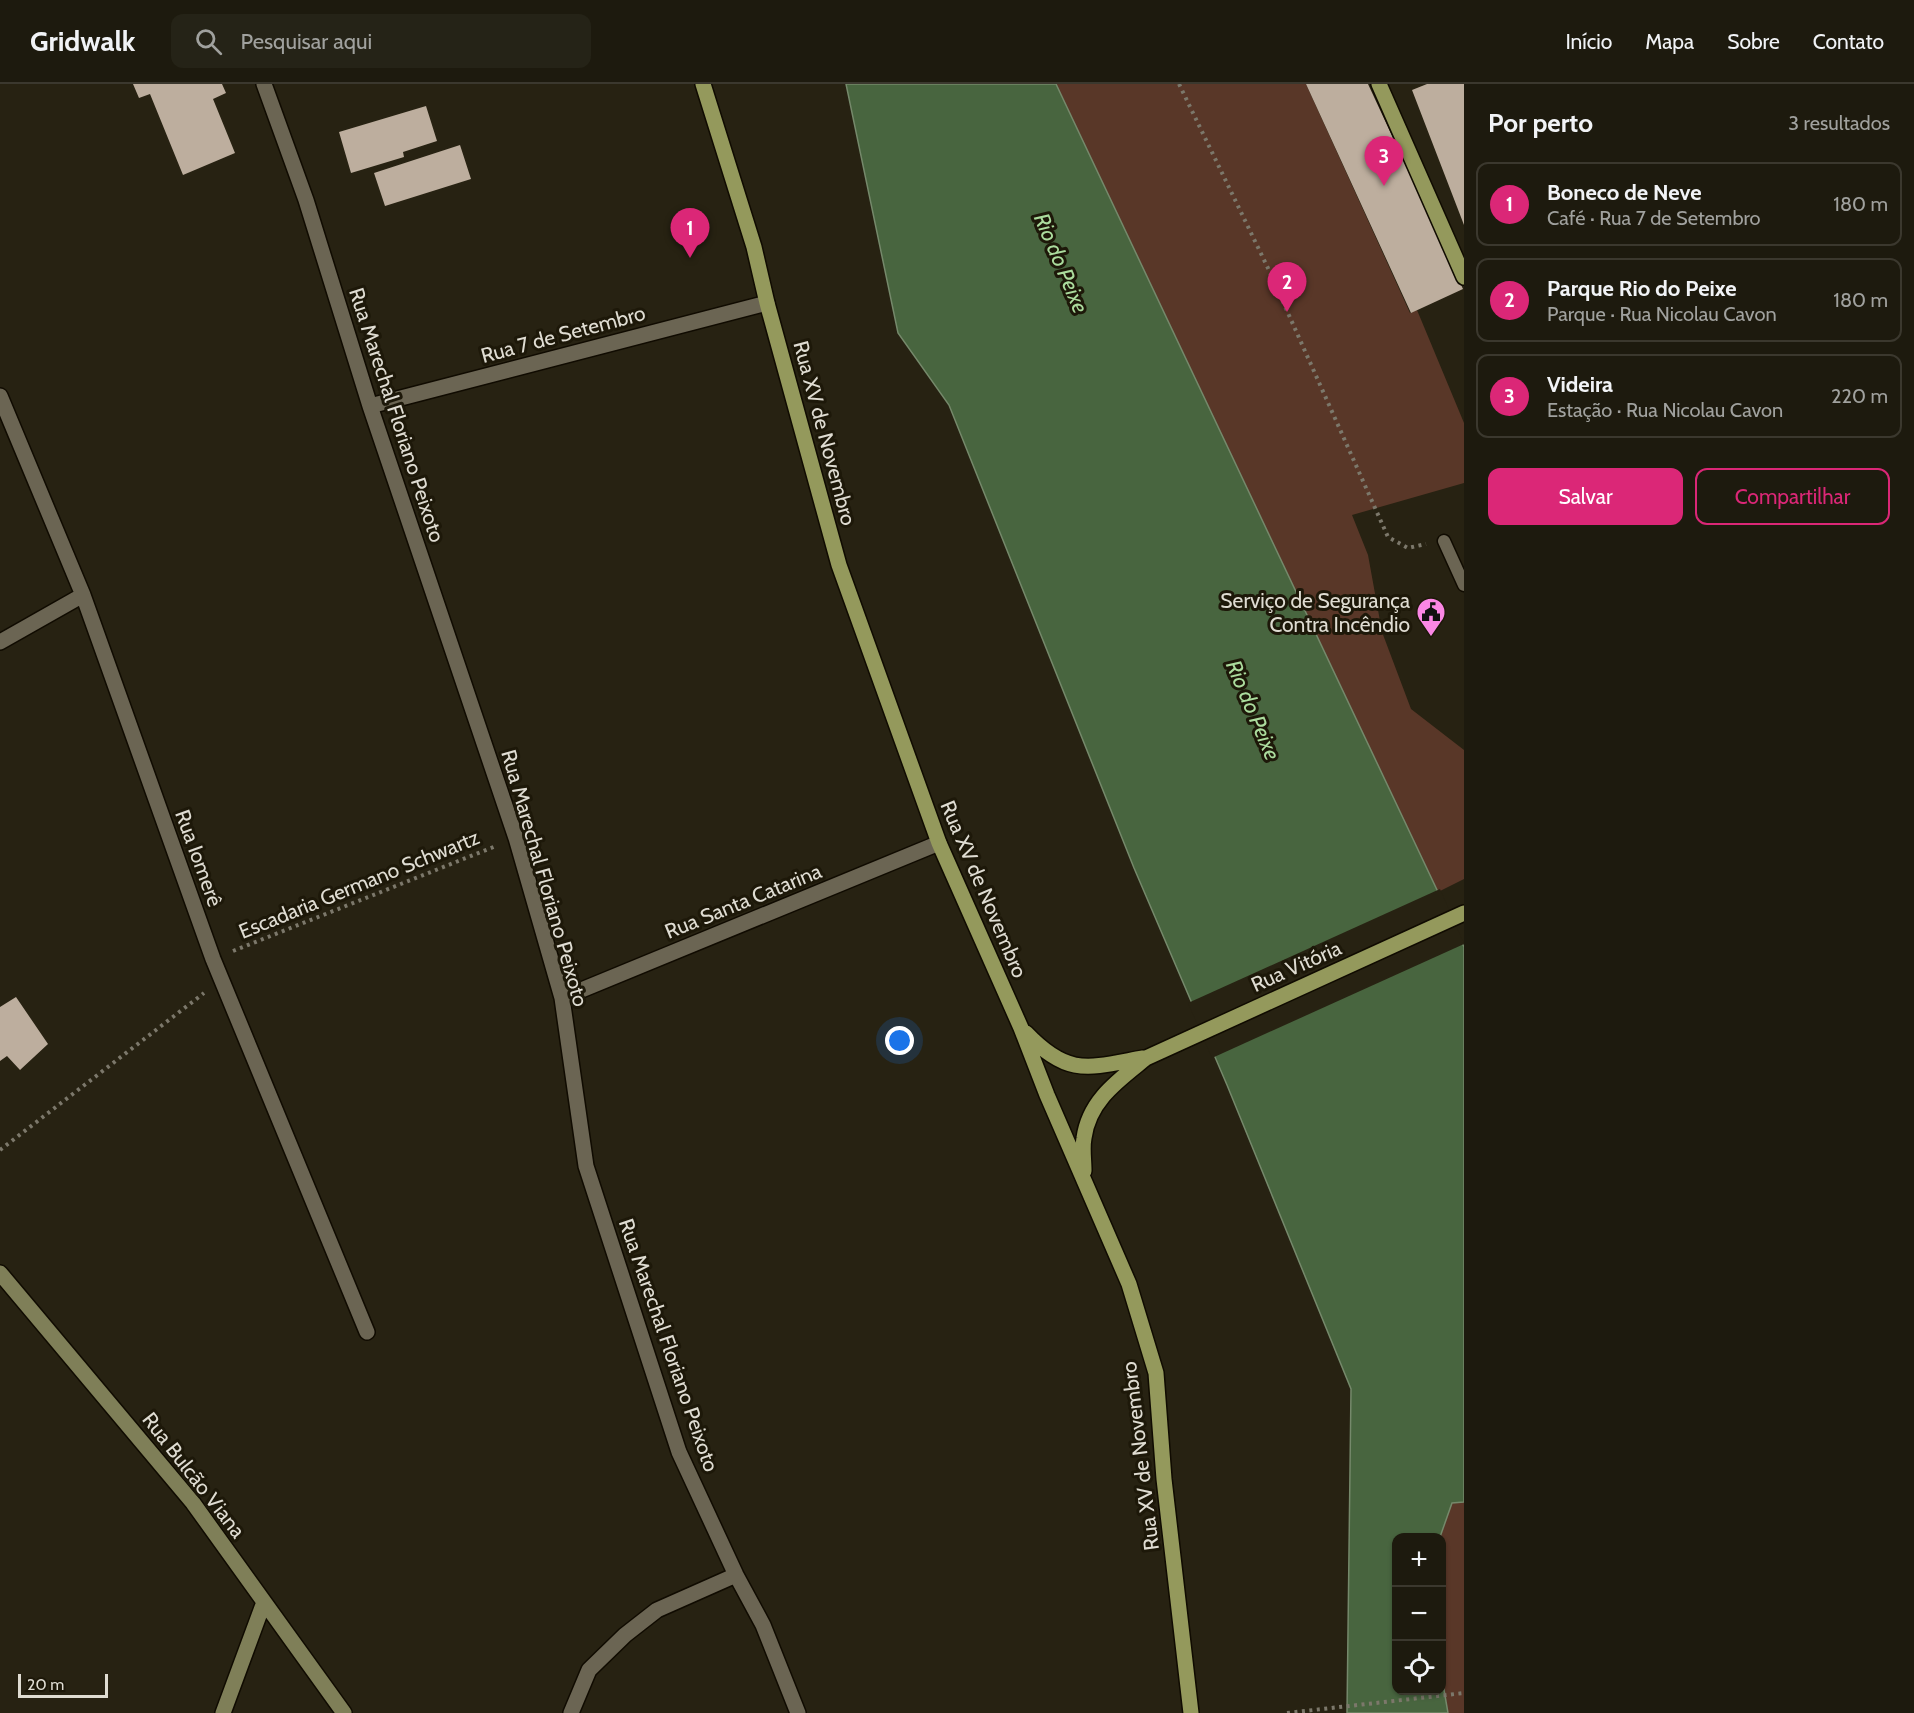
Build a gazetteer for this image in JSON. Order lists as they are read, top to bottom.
{
  "streets": {
    "main road": ["Rua XV de Novembro", "Rua Vitória"],
    "street": [
      "Rua 7 de Setembro",
      "Rua Marechal Floriano Peixoto",
      "Rua Iomerê",
      "Rua Santa Catarina",
      "Rua Bulcão Viana"
    ],
    "path": ["Escadaria Germano Schwartz"]
  },
  "crossings": [
    ["Rua 7 de Setembro", "Rua Marechal Floriano Peixoto"],
    ["Rua 7 de Setembro", "Rua XV de Novembro"],
    ["Rua Marechal Floriano Peixoto", "Escadaria Germano Schwartz"],
    ["Rua Marechal Floriano Peixoto", "Rua Santa Catarina"],
    ["Rua XV de Novembro", "Rua Santa Catarina"],
    ["Rua XV de Novembro", "Rua Vitória"],
    ["Rua Iomerê", "Escadaria Germano Schwartz"]
  ],
  "water": ["Rio do Peixe"],
  "places": {
    "public building": ["Serviço de Segurança Contra Incêndio"]
  },
  "scale_bar": "20 m",
  "page": {
    "header": "Gridwalk",
    "search": "Pesquisar aqui",
    "nav": [
      "Início",
      "Mapa",
      "Sobre",
      "Contato"
    ],
    "heading": ["Por perto", "3 resultados"],
    "pins": ["3", "1", "2"],
    "list": [
      {
        "mark": "1",
        "name": "Boneco de Neve",
        "note": "Café · Rua 7 de Setembro",
        "value": "180 m"
      },
      {
        "mark": "2",
        "name": "Parque Rio do Peixe",
        "note": "Parque · Rua Nicolau Cavon",
        "value": "180 m"
      },
      {
        "mark": "3",
        "name": "Videira",
        "note": "Estação · Rua Nicolau Cavon",
        "value": "220 m"
      }
    ],
    "buttons": ["Salvar", "Compartilhar"],
    "map_buttons": ["+", "−"],
    "scale": "20 m"
  }
}
